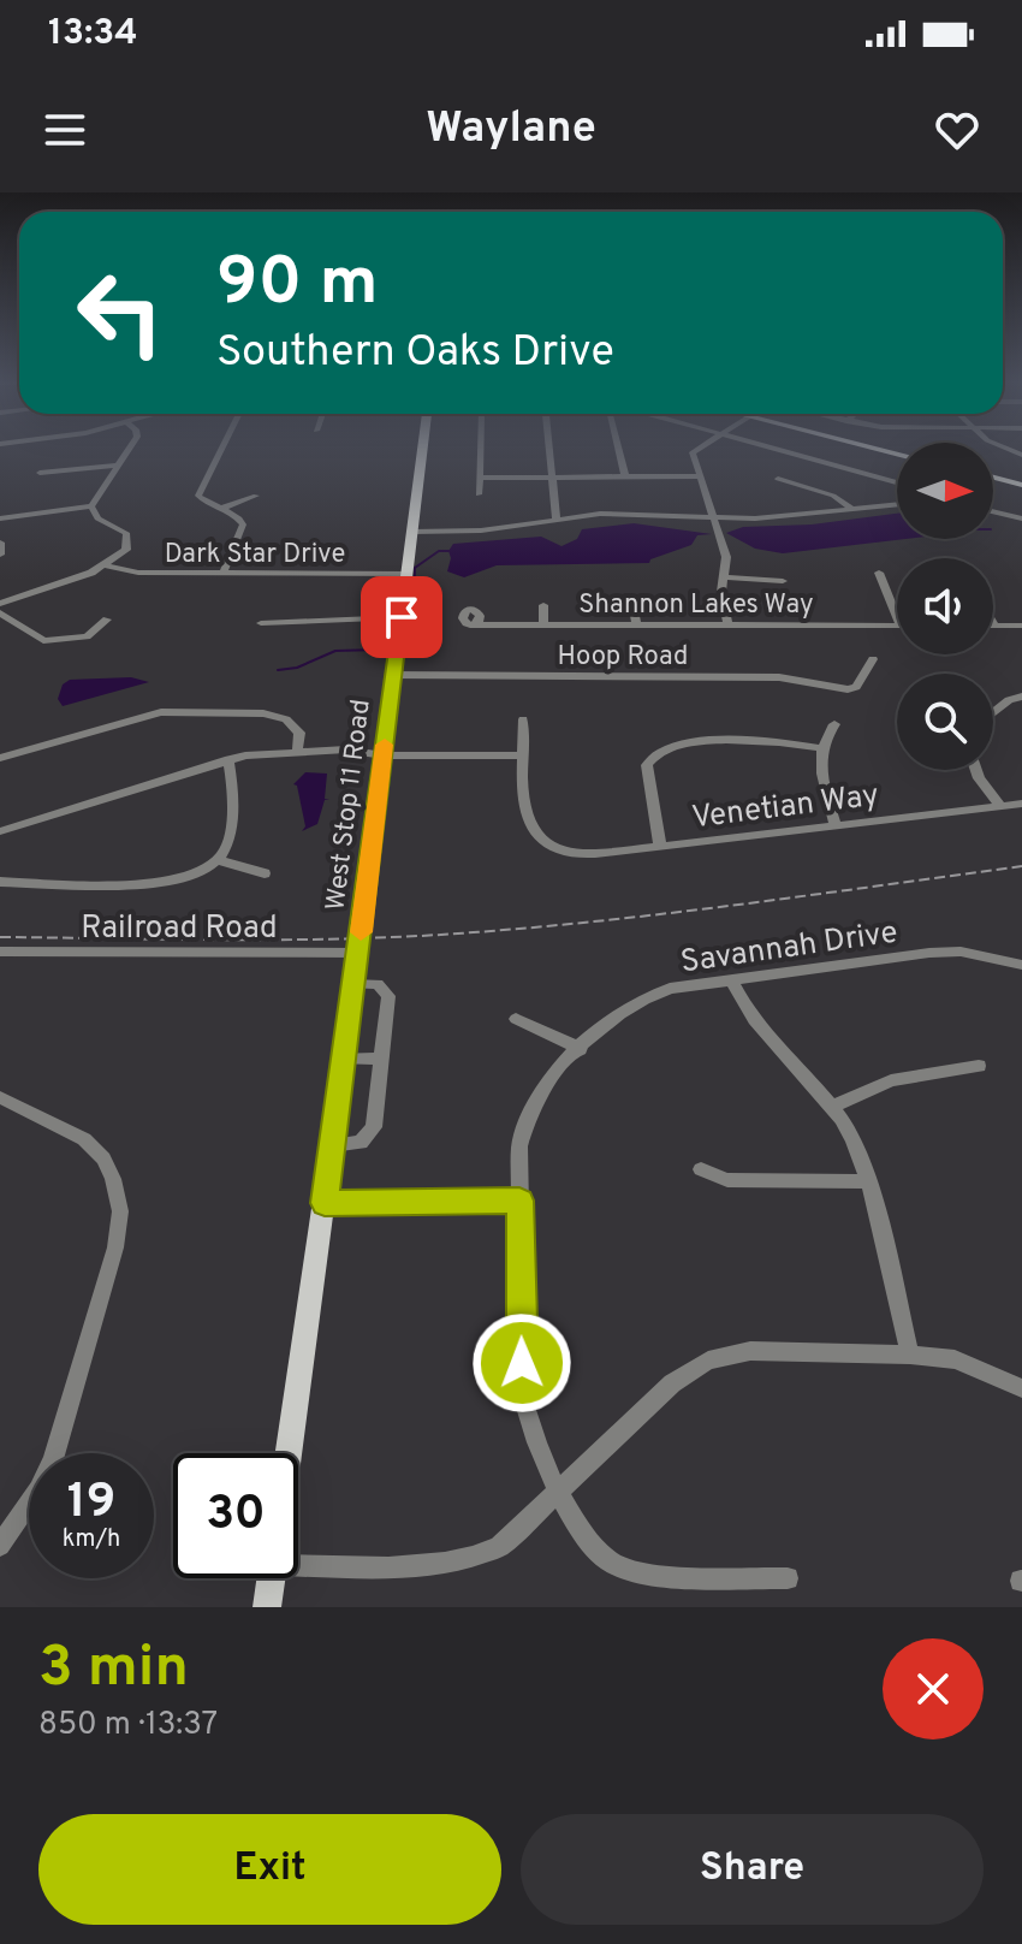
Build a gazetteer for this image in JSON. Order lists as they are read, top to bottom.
{
  "streets": {
    "main road": ["West Stop 11 Road"],
    "street": [
      "Dark Star Drive",
      "Shannon Lakes Way",
      "Hoop Road",
      "Venetian Way",
      "Railroad Road",
      "Savannah Drive"
    ]
  },
  "crossings": [
    ["Dark Star Drive", "West Stop 11 Road"],
    ["Hoop Road", "West Stop 11 Road"],
    ["West Stop 11 Road", "Railroad Road"]
  ],
  "north": "right",
  "page": {
    "status": "13:34",
    "header": "Waylane",
    "turn": ["90 m", "Southern Oaks Drive"],
    "speed": "19 km/h",
    "limit": "30",
    "heading": ["3 min", "850 m · 13:37"],
    "buttons": ["Exit", "Share"]
  }
}
